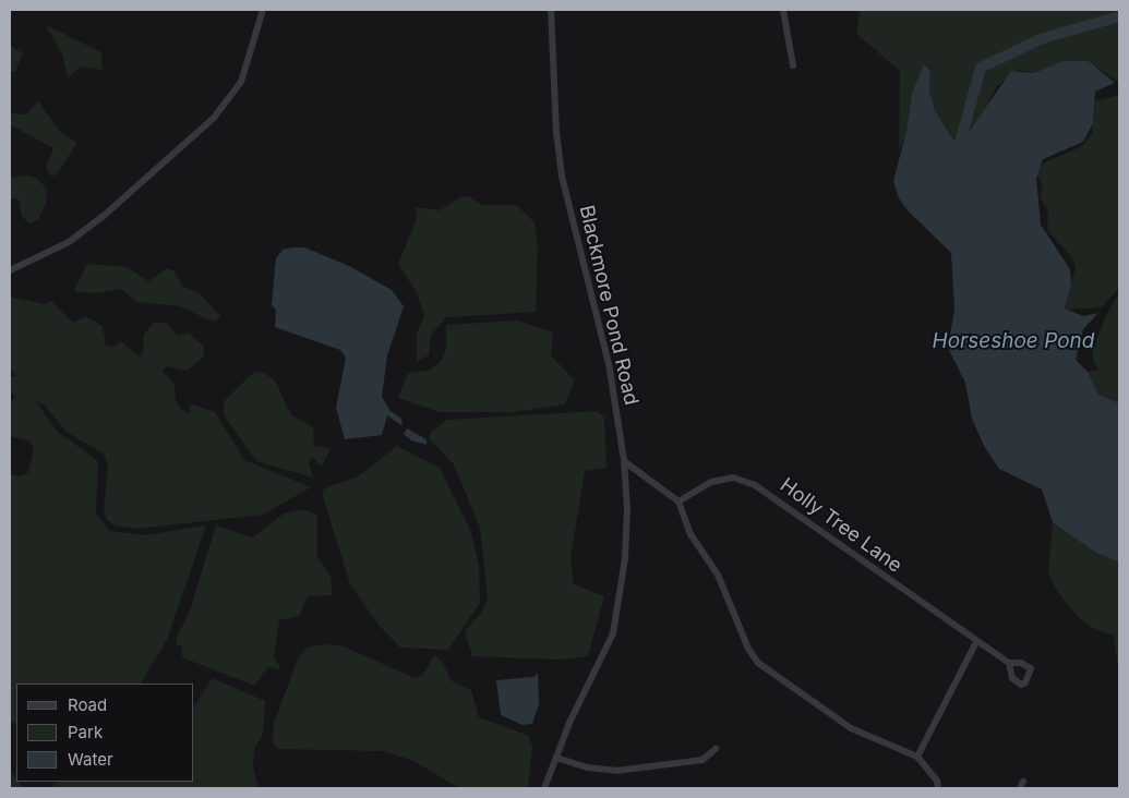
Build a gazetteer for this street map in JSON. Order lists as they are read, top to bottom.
{
  "streets": {
    "street": ["Blackmore Pond Road", "Holly Tree Lane"]
  },
  "water": ["Horseshoe Pond"],
  "legend": ["Road", "Park", "Water"]
}
